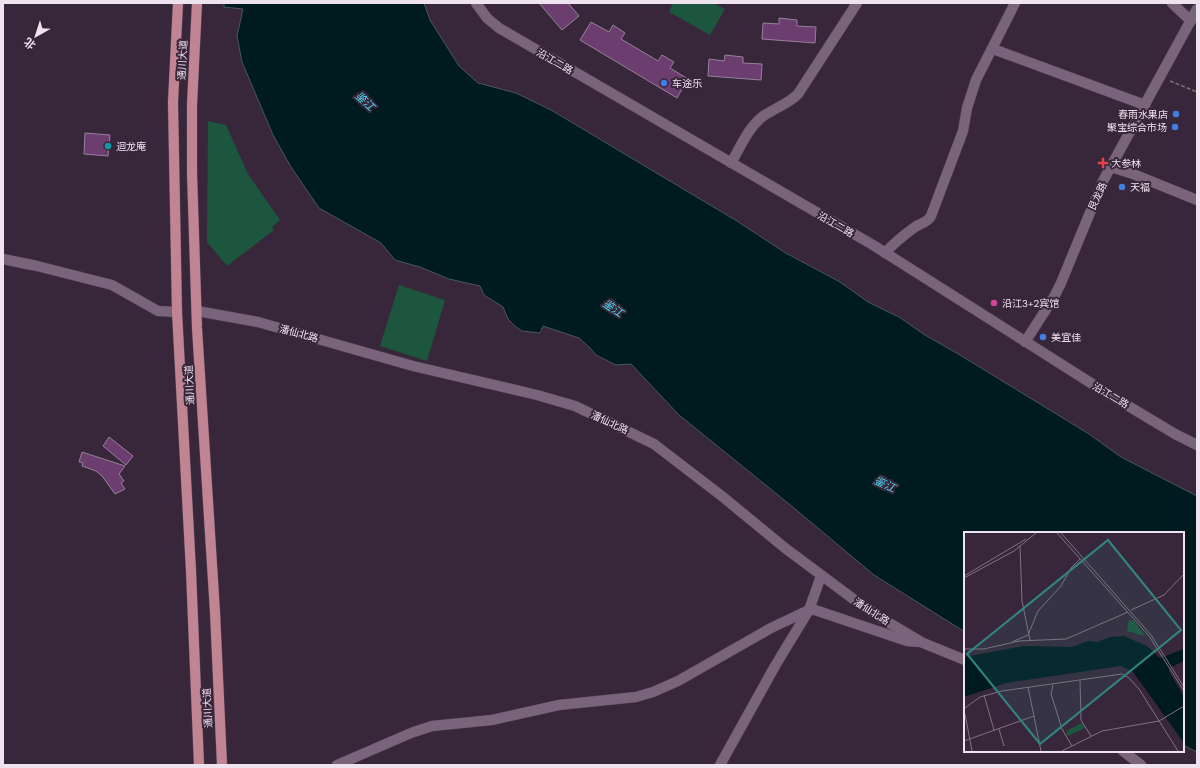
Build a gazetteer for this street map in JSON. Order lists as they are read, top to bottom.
{
  "streets": {
    "main road": ["通川大道"],
    "street": ["沿江二路", "艮龙路", "潘仙北路"]
  },
  "crossings": [
    ["通川大道", "潘仙北路"],
    ["沿江二路", "艮龙路"]
  ],
  "water": ["鉴江"],
  "places": {
    "other": [
      "车途乐",
      "春雨水果店",
      "聚宝综合市场",
      "迴龙庵",
      "天福",
      "沿江3+2宾馆",
      "美宜佳"
    ],
    "health": ["大参林"]
  },
  "north": "bottom left"
}
